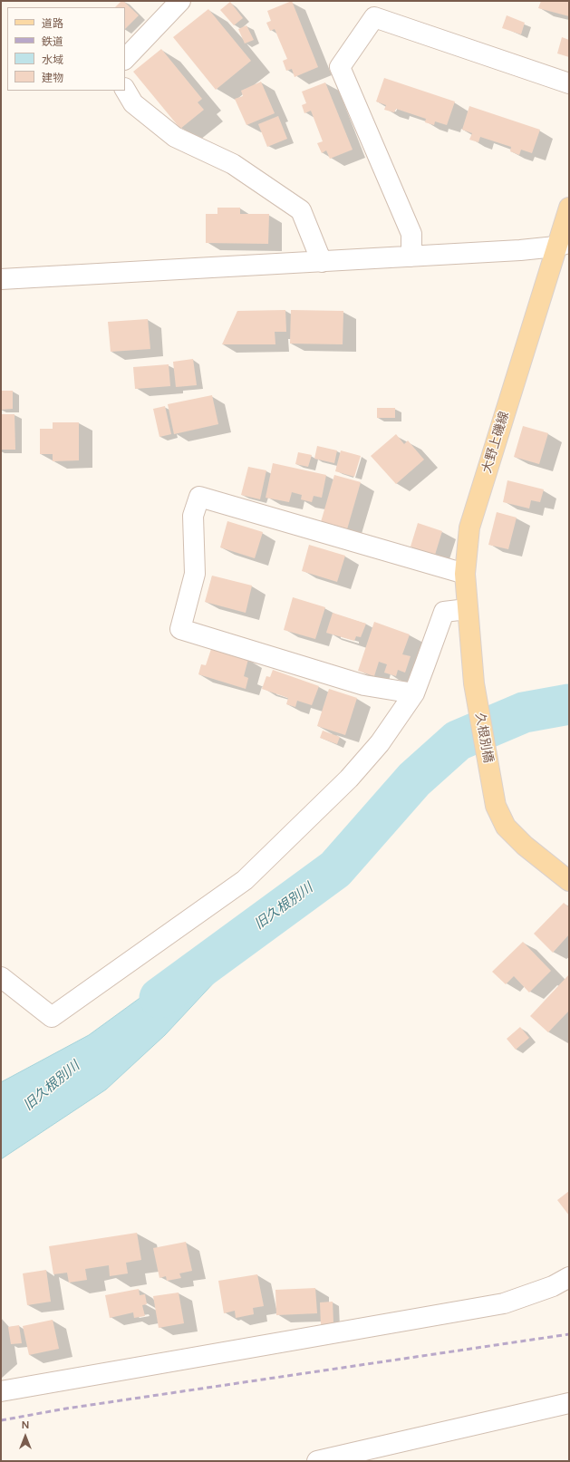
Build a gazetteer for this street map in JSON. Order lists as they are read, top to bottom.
{
  "streets": {
    "main road": ["大野上磯線", "久根別橋"]
  },
  "crossings": [
    ["大野上磯線", "久根別橋"]
  ],
  "water": ["旧久根別川"],
  "legend": [
    "道路",
    "鉄道",
    "水域",
    "建物"
  ],
  "north": "top"
}
